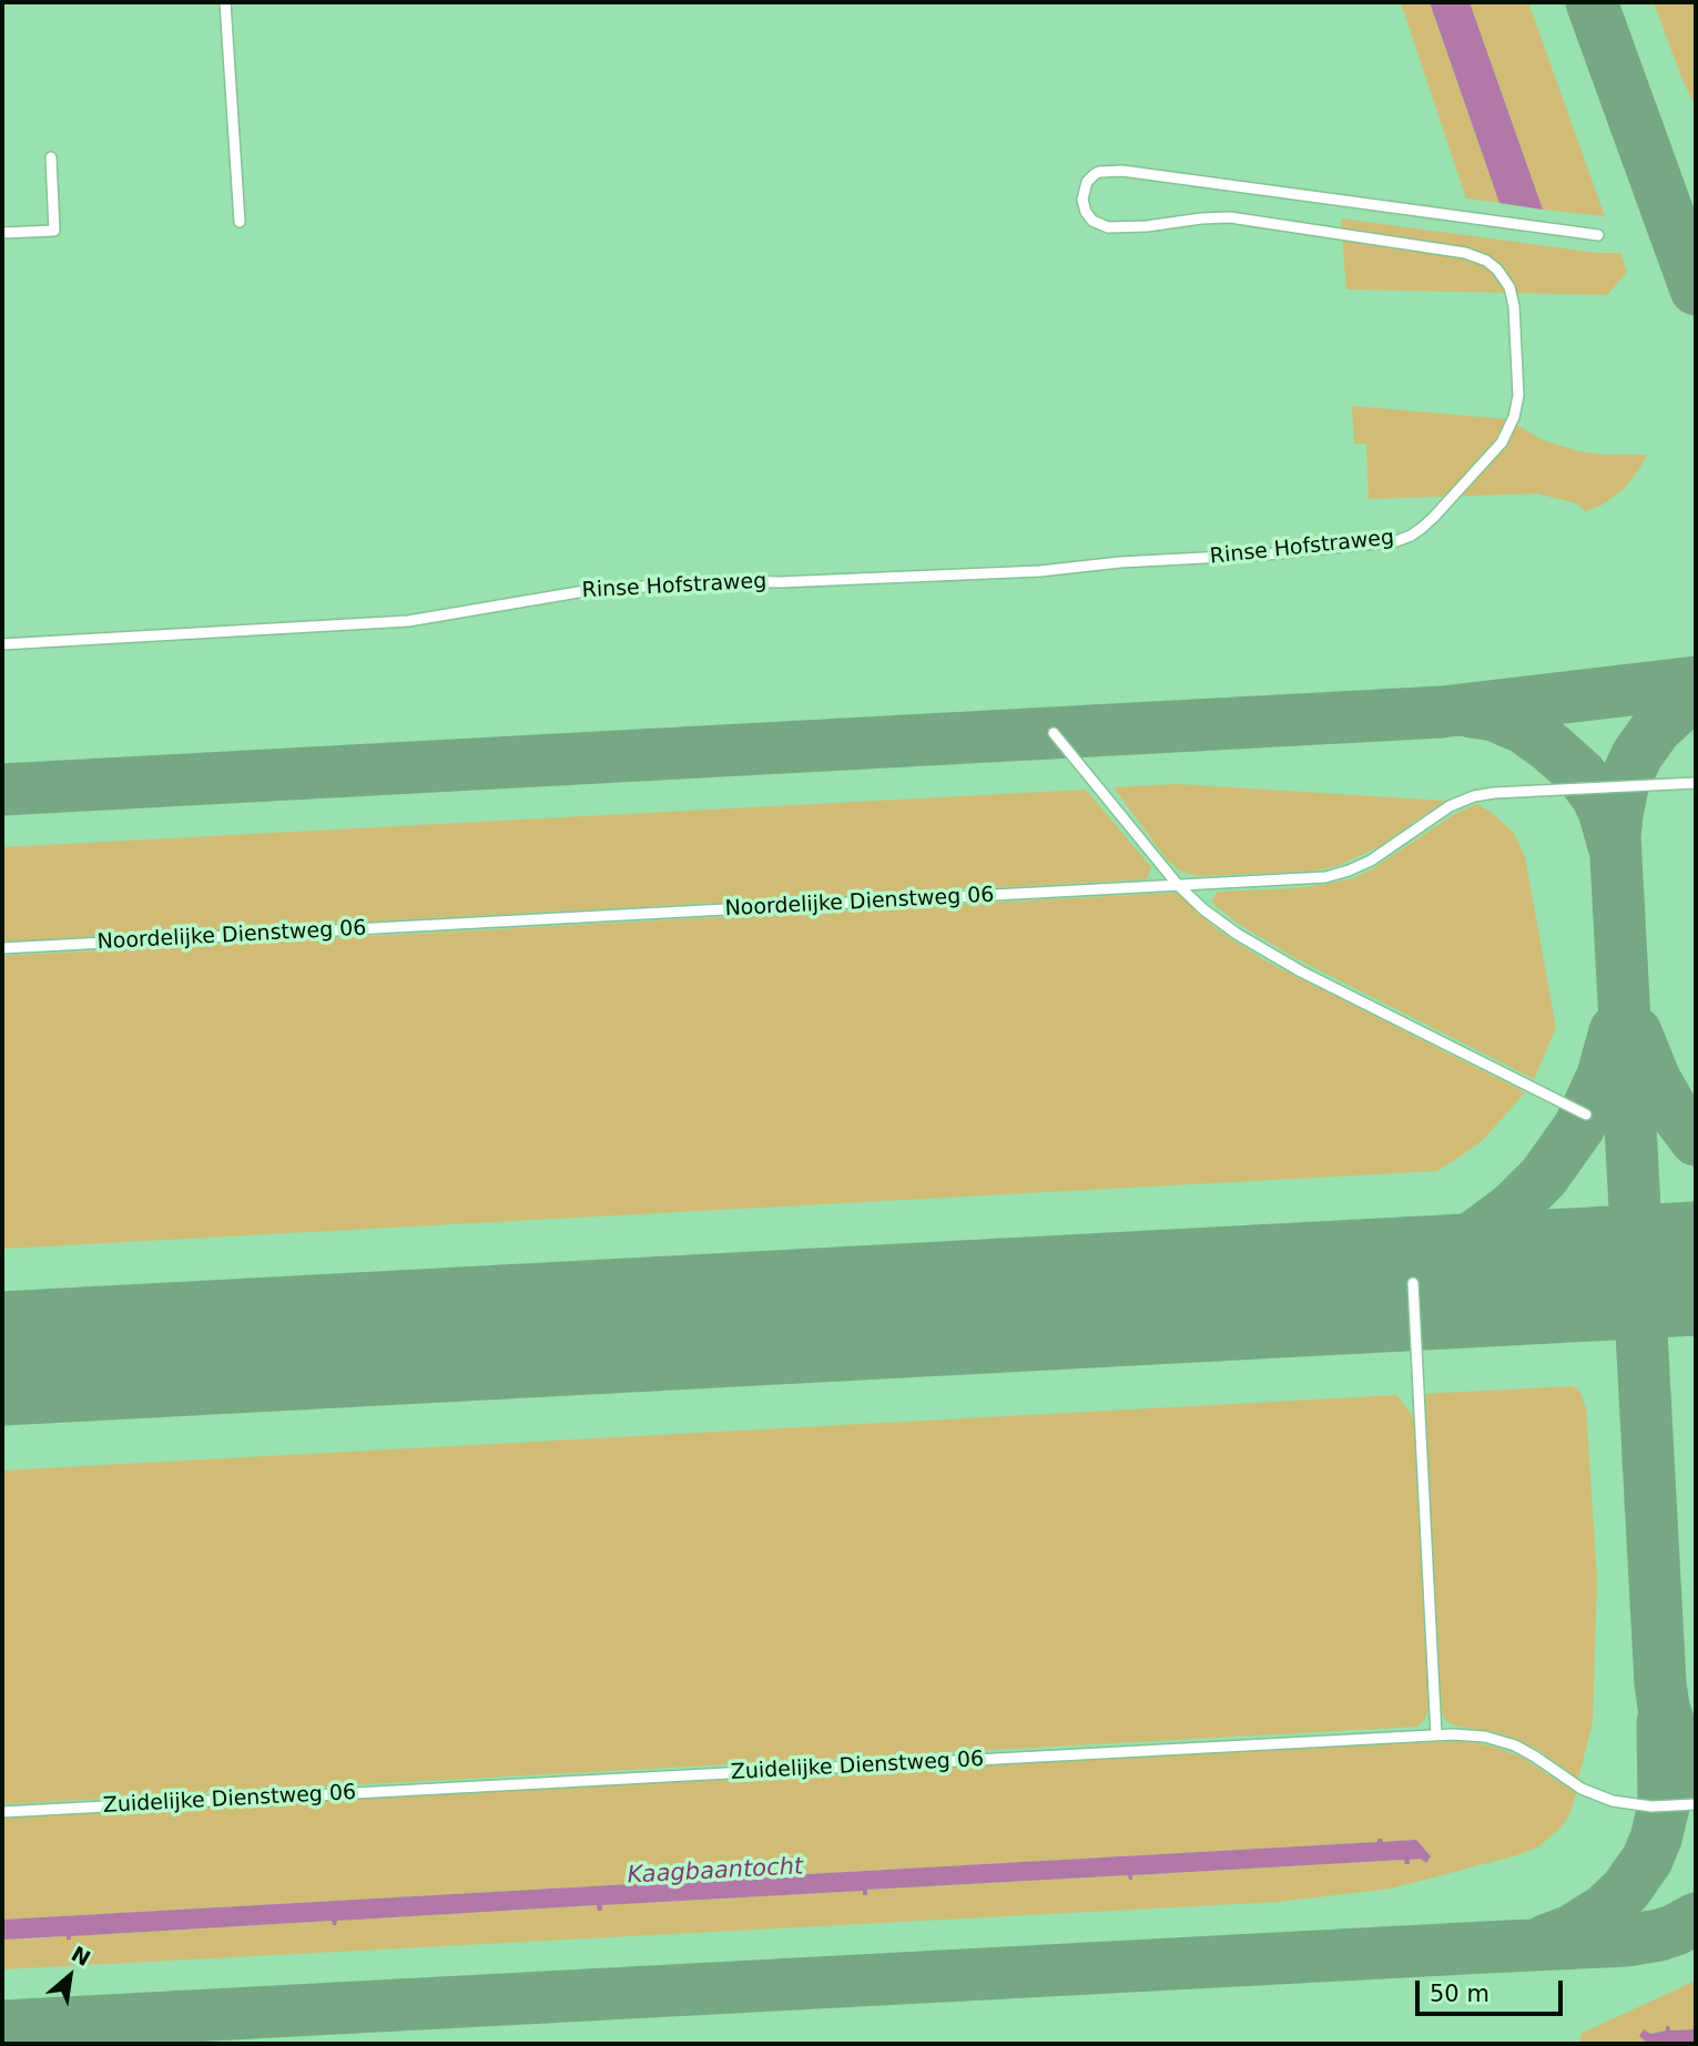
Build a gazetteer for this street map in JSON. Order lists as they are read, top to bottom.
{
  "streets": {
    "lane": ["Rinse Hofstraweg", "Noordelijke Dienstweg 06", "Zuidelijke Dienstweg 06"]
  },
  "water": ["Kaagbaantocht"],
  "scale_bar": "50 m",
  "north": "top right"
}
